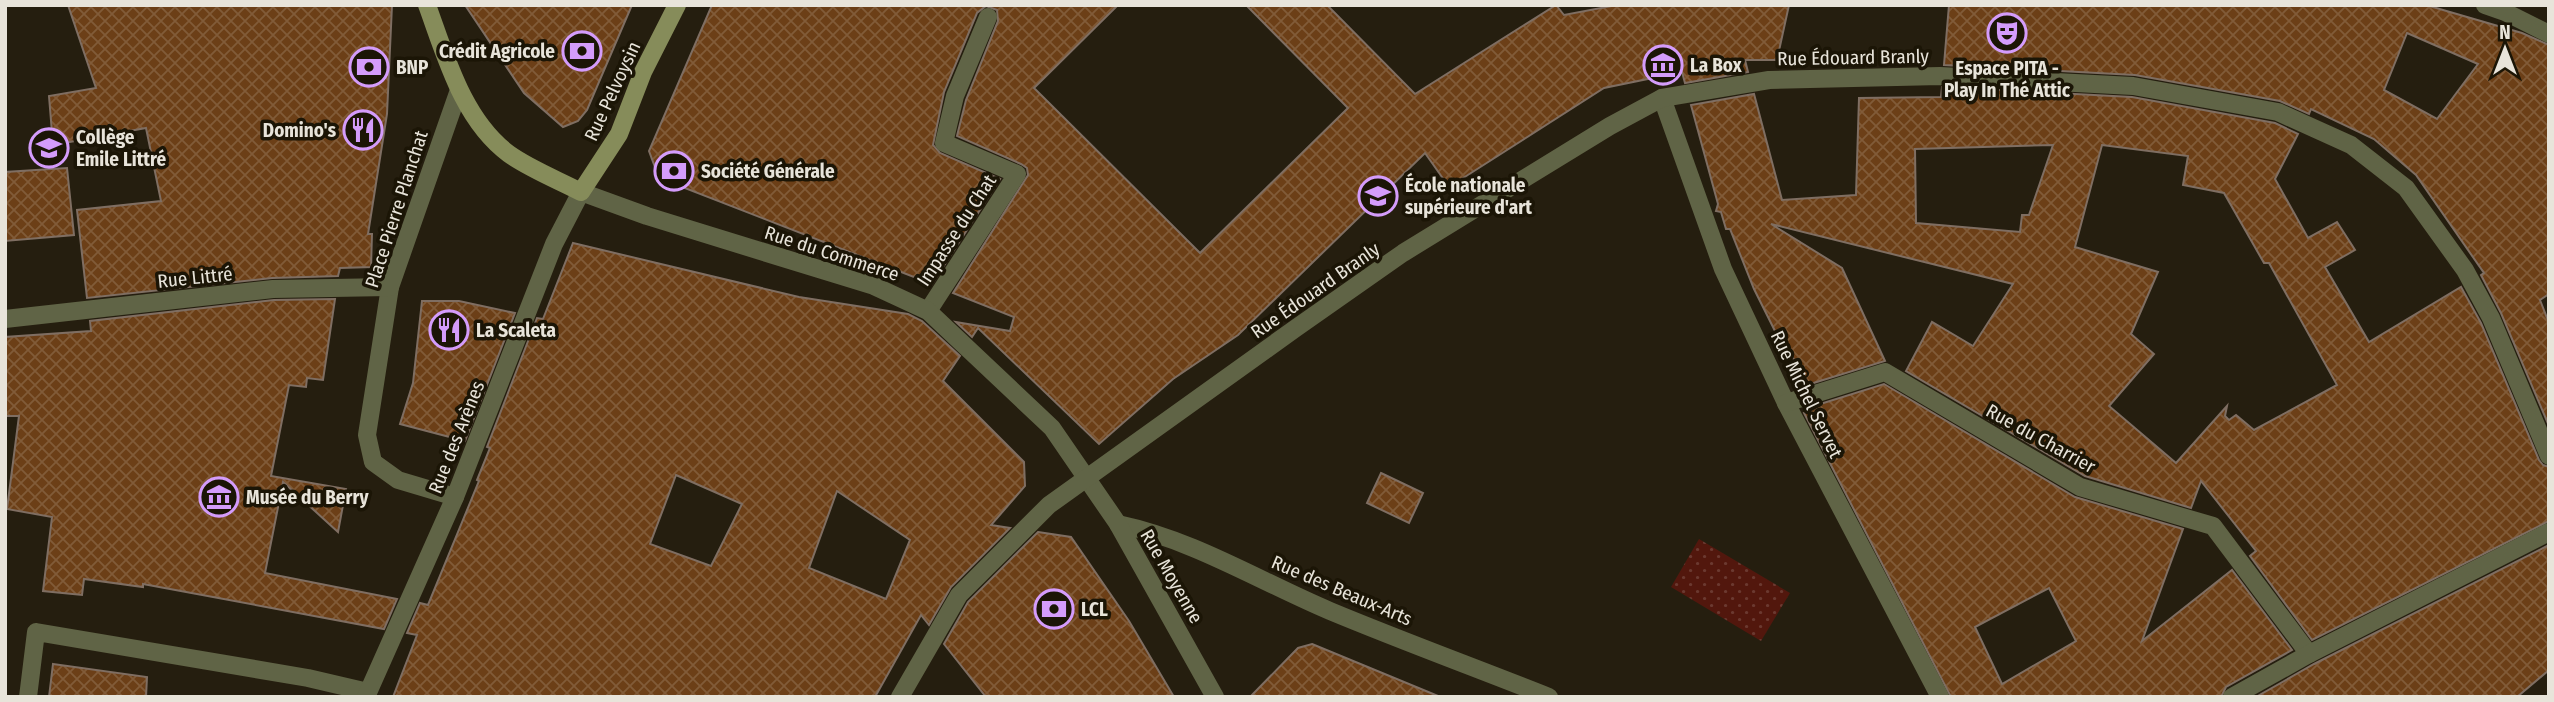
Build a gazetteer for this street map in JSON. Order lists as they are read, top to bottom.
{
  "streets": {
    "street": [
      "Rue Édouard Branly",
      "Rue Pelvoysin",
      "Place Pierre Planchat",
      "Impasse du Chat",
      "Rue du Commerce",
      "Rue Littré",
      "Rue Michel Servet",
      "Rue des Arènes",
      "Rue du Charrier",
      "Rue Moyenne",
      "Rue des Beaux-Arts"
    ]
  },
  "crossings": [
    ["Rue Édouard Branly", "Rue du Commerce"],
    ["Rue Édouard Branly", "Rue Michel Servet"],
    ["Rue Édouard Branly", "Rue Moyenne"],
    ["Rue Pelvoysin", "Rue du Commerce"],
    ["Rue Pelvoysin", "Rue des Arènes"],
    ["Place Pierre Planchat", "Rue Littré"],
    ["Place Pierre Planchat", "Rue des Arènes"],
    ["Impasse du Chat", "Rue du Commerce"],
    ["Rue du Commerce", "Rue des Arènes"],
    ["Rue du Commerce", "Rue Moyenne"],
    ["Rue Michel Servet", "Rue du Charrier"],
    ["Rue Moyenne", "Rue des Beaux-Arts"]
  ],
  "places": {
    "theatre": ["Espace PITA - Play In Thé Attic"],
    "bank": [
      "Crédit Agricole",
      "BNP",
      "Société Générale",
      "LCL"
    ],
    "museum": ["La Box", "Musée du Berry"],
    "restaurant": ["Domino's", "La Scaleta"],
    "school or university": ["Collège Emile Littré", "École nationale supérieure d'art"]
  },
  "north": "top"
}
